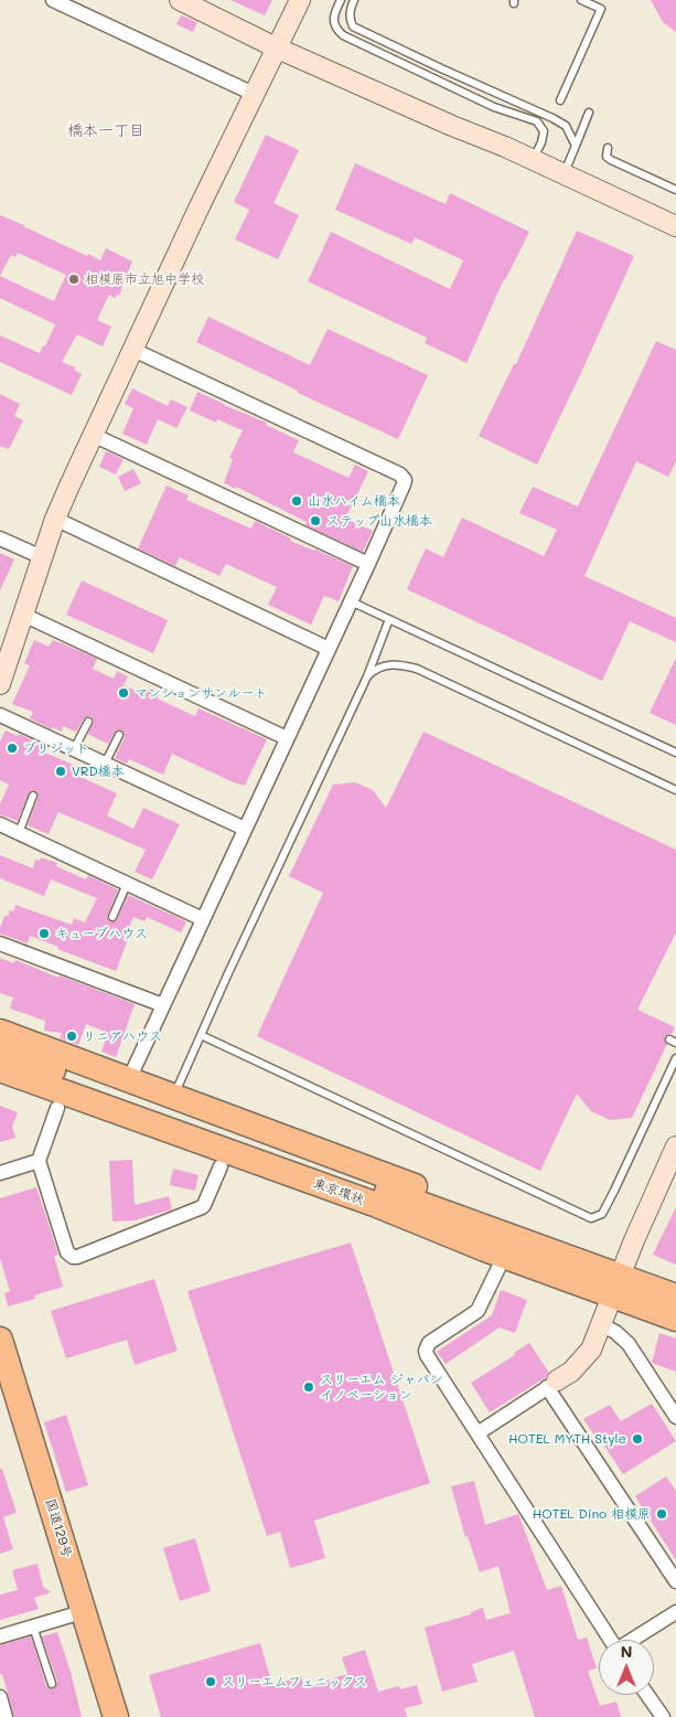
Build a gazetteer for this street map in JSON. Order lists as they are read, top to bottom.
{
  "streets": {
    "highway": ["東京環状", "国道129号"]
  },
  "districts": ["橋本一丁目"],
  "places": [
    "相模原市立旭中学校",
    "山水ハイム橋本",
    "ステップ山水橋本",
    "マンションサンルート",
    "ブリジット",
    "VRD橋本",
    "キューブハウス",
    "リニアハウス",
    "スリーエム ジャパン イノベーション",
    "HOTEL MYTH Style",
    "HOTEL Dino 相模原",
    "スリーエムフェニックス"
  ],
  "north": "top"
}
